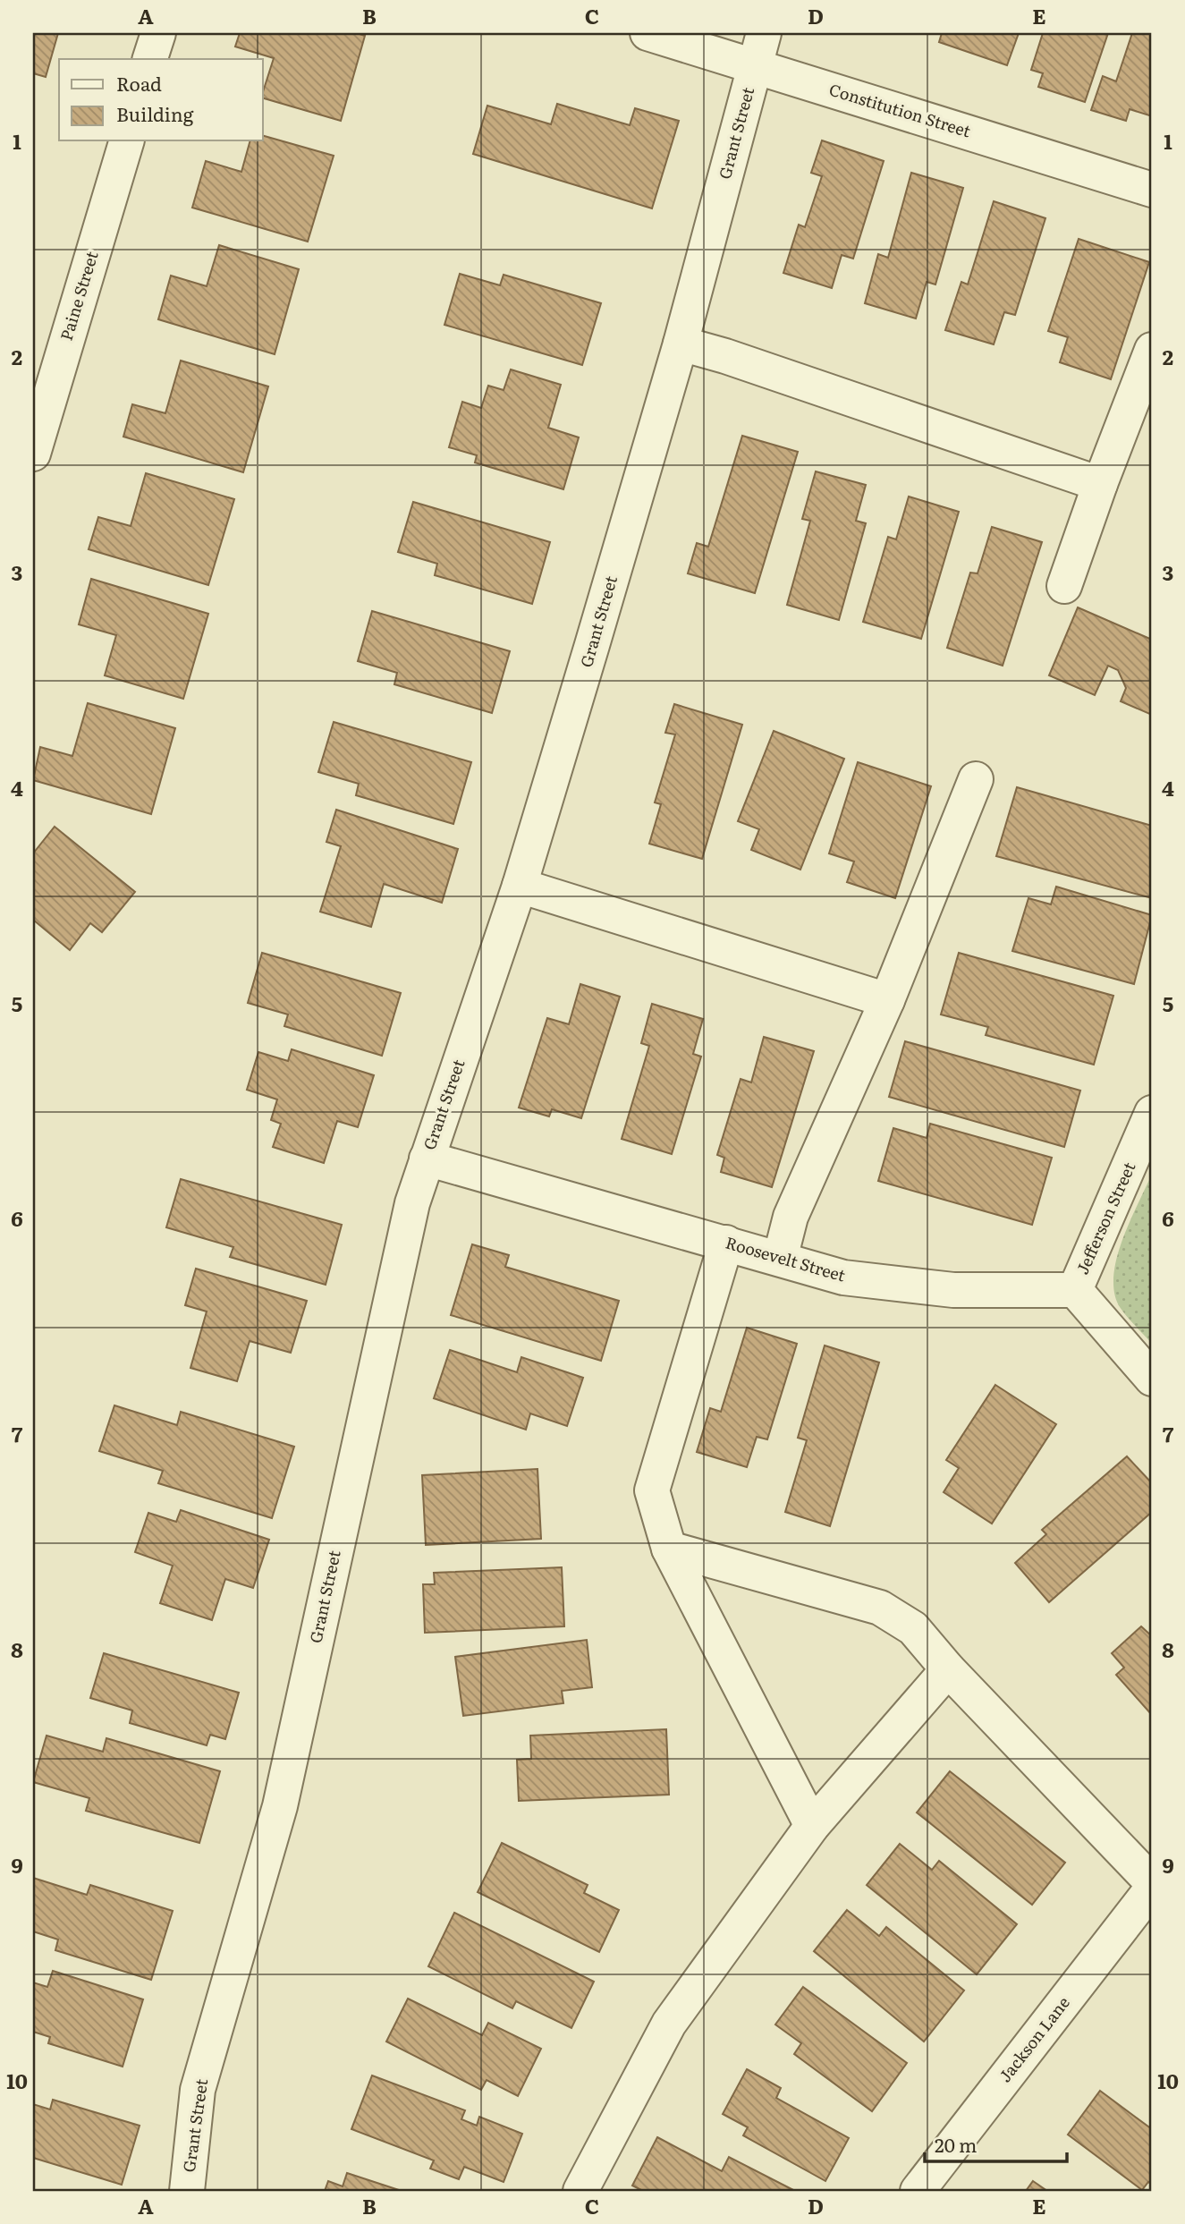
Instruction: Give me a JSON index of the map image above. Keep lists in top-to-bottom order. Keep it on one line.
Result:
{"streets":{"street":["Constitution Street","Grant Street","Paine Street","Jefferson Street","Roosevelt Street","Jackson Lane"]},"crossings":[["Constitution Street","Grant Street"],["Grant Street","Roosevelt Street"],["Jefferson Street","Roosevelt Street"]],"legend":["Road","Building"],"scale_bar":"20 m","grid":{"columns":["A","B","C","D","E"],"rows":["1","2","3","4","5","6","7","8","9","10"]}}
